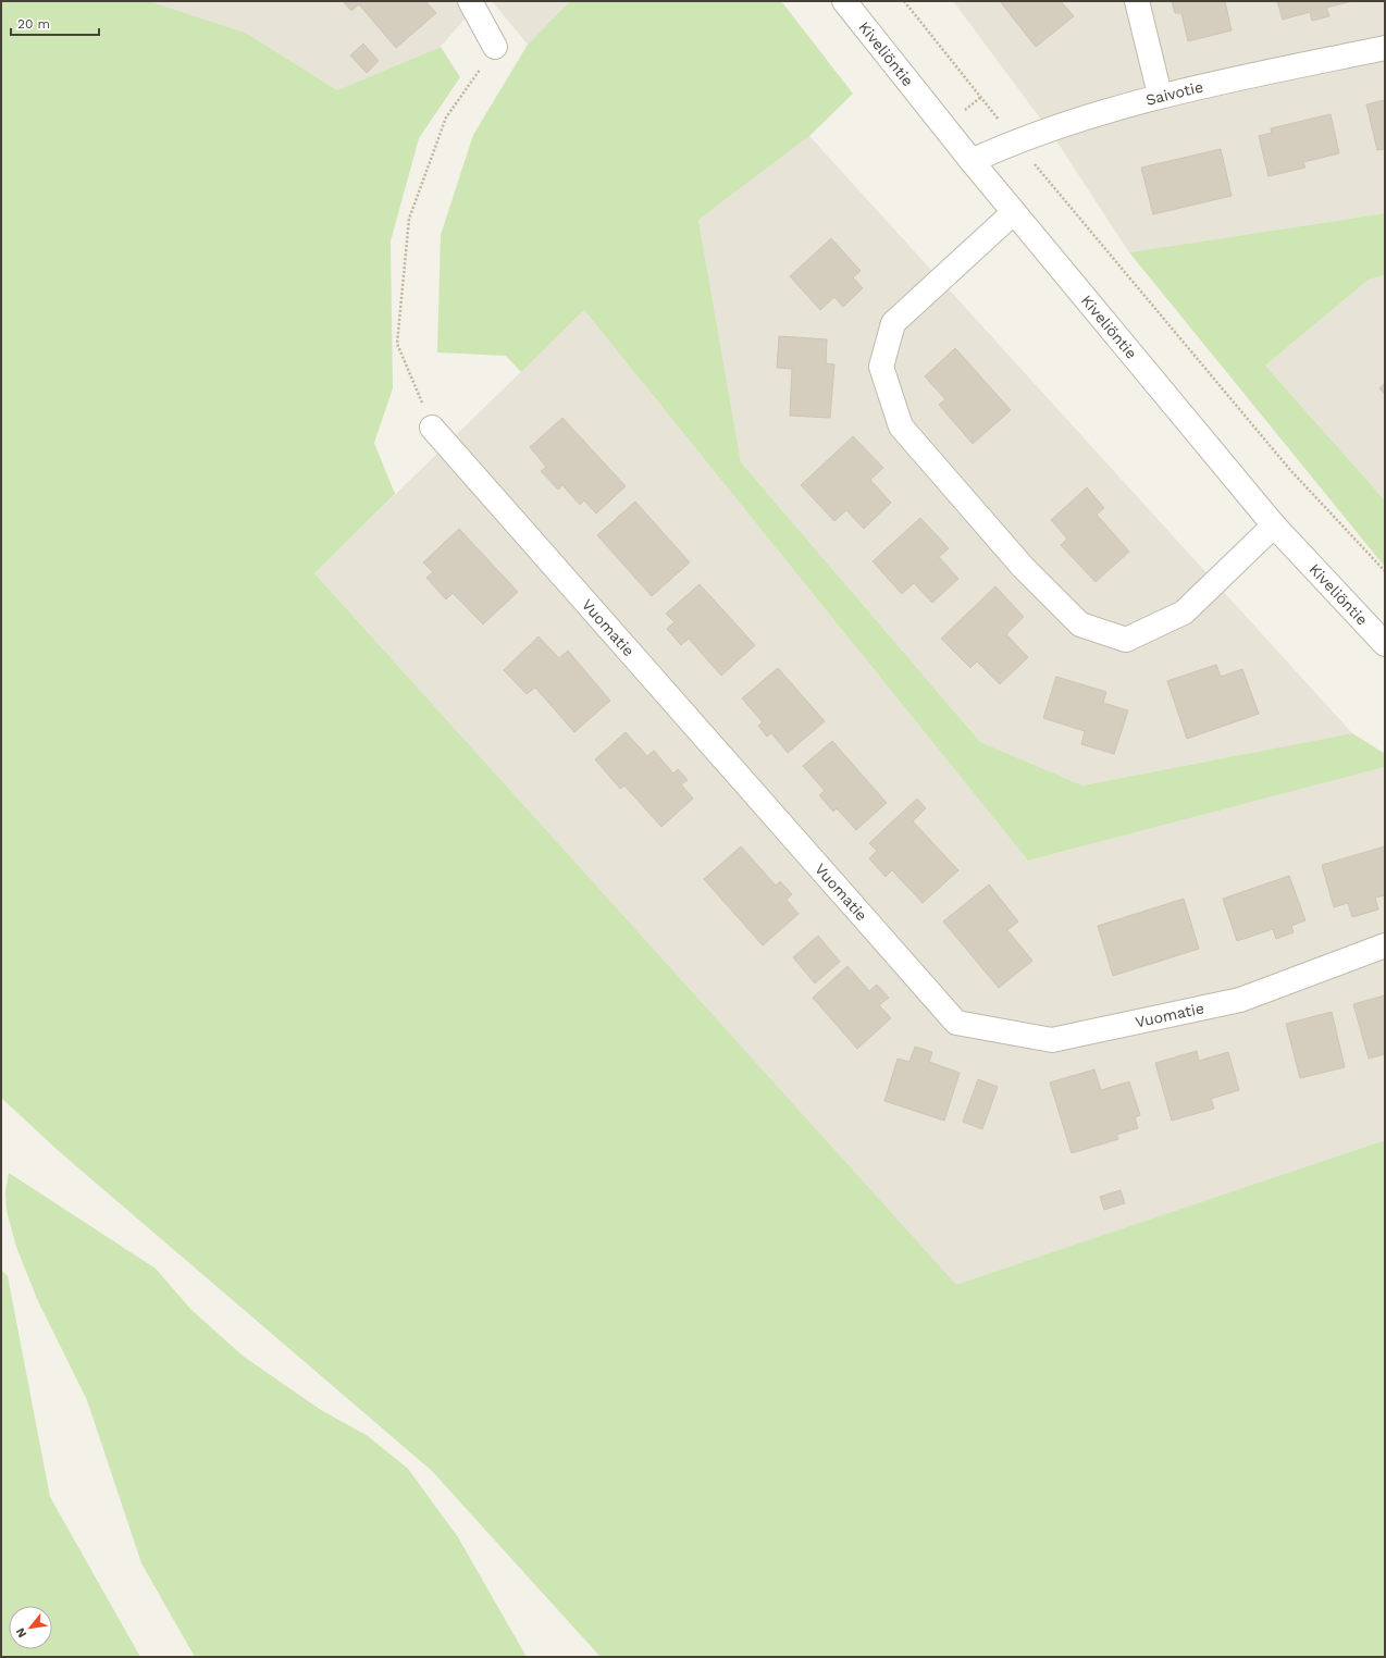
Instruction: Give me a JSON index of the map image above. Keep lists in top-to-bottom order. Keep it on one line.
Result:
{"streets":{"street":["Kiveliöntie","Saivotie","Vuomatie"]},"crossings":[["Kiveliöntie","Saivotie"]],"scale_bar":"20 m","north":"bottom left"}
